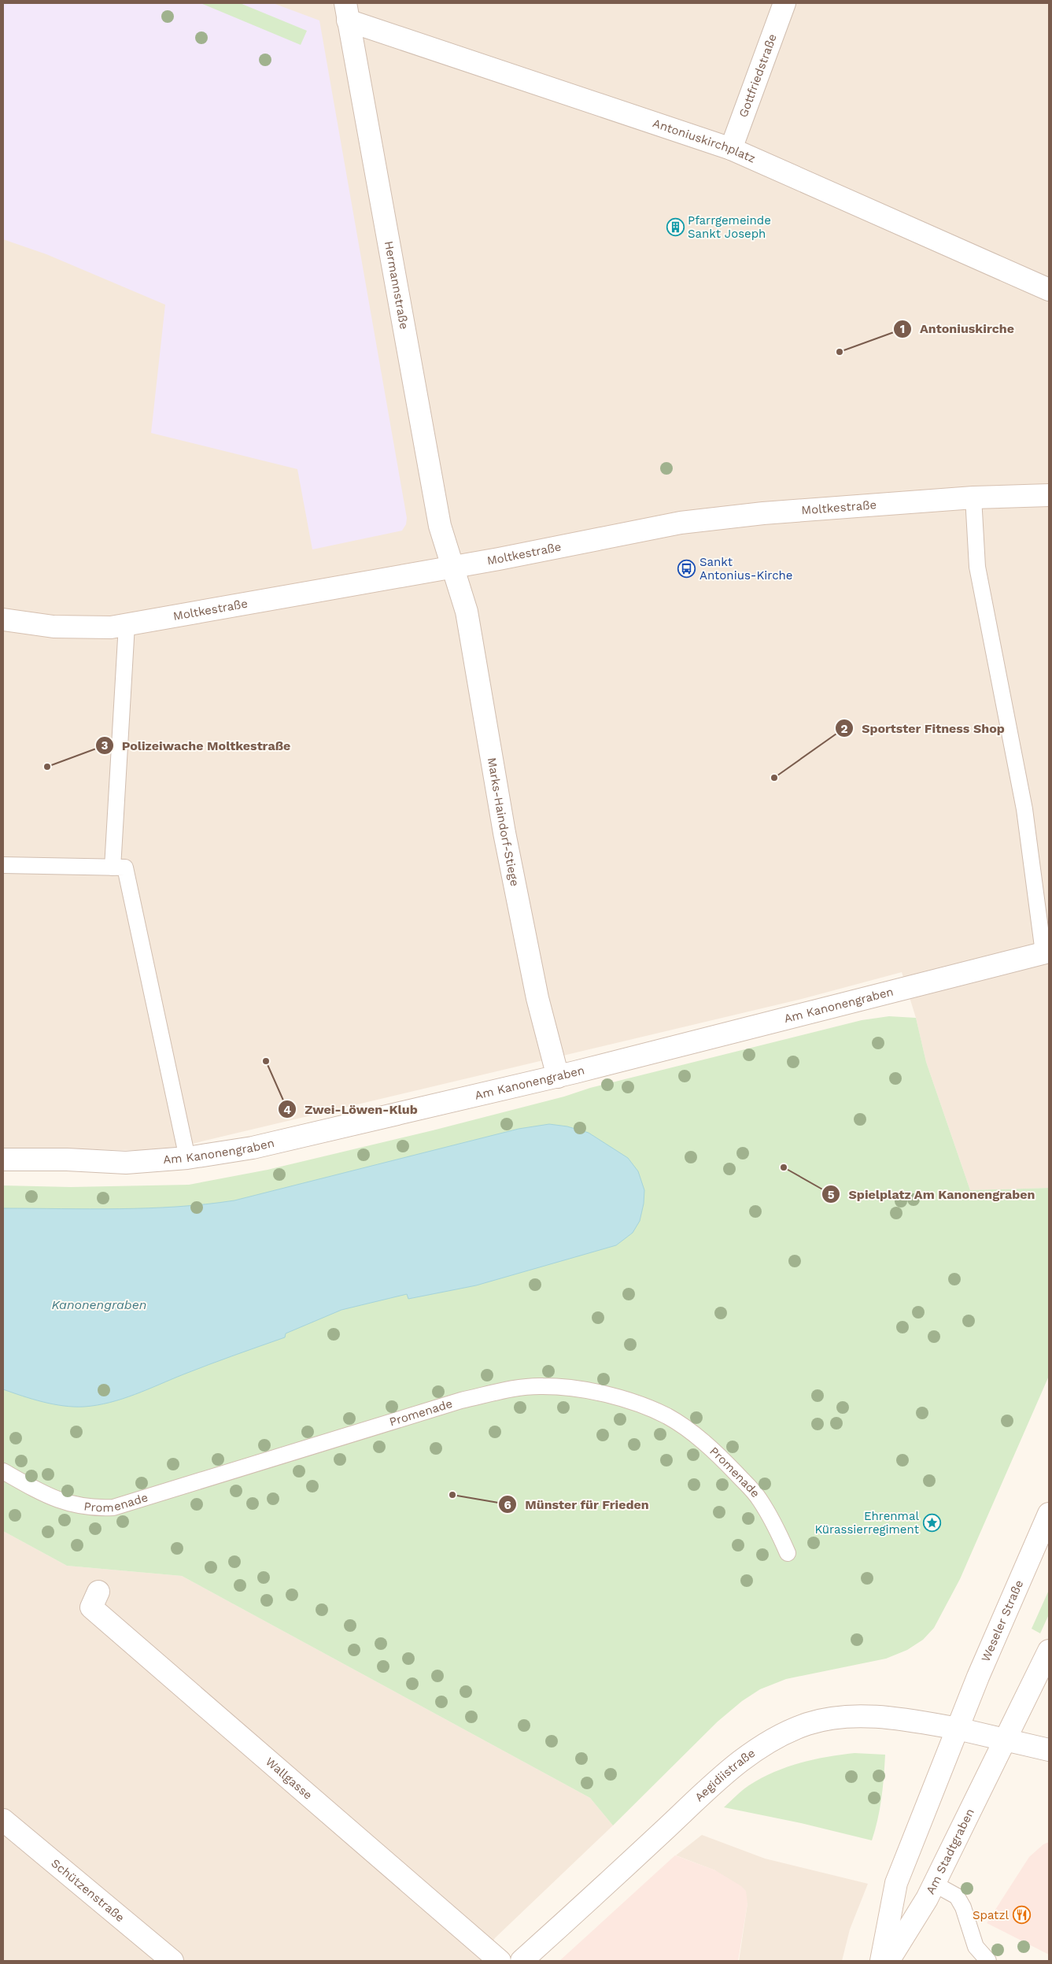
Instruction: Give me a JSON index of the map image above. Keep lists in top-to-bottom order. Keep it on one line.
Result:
{"streets":{"street":["Gottfriedstraße","Antoniuskirchplatz","Hermannstraße","Moltkestraße","Marks-Haindorf-Stiege","Am Kanonengraben","Weseler Straße","Aegidiistraße","Wallgasse","Am Stadtgraben","Schützenstraße"],"lane":["Promenade"]},"crossings":[["Gottfriedstraße","Antoniuskirchplatz"],["Antoniuskirchplatz","Hermannstraße"],["Hermannstraße","Moltkestraße"],["Hermannstraße","Marks-Haindorf-Stiege"],["Moltkestraße","Marks-Haindorf-Stiege"],["Marks-Haindorf-Stiege","Am Kanonengraben"],["Weseler Straße","Aegidiistraße"],["Aegidiistraße","Am Stadtgraben"]],"water":["Kanonengraben"],"places":{"building":["Pfarrgemeinde Sankt Joseph"],"other":["Antoniuskirche","Polizeiwache Moltkestraße","Sportster Fitness Shop","Zwei-Löwen-Klub","Spielplatz Am Kanonengraben","Münster für Frieden"],"bus stop":["Sankt Antonius-Kirche"],"place":["Ehrenmal Kürassierregiment"],"restaurant":["Spatzl"]}}
